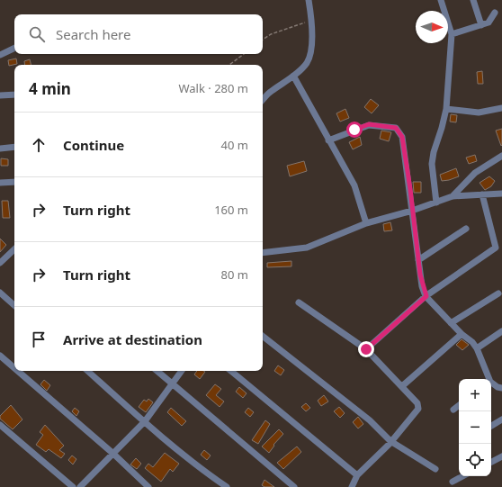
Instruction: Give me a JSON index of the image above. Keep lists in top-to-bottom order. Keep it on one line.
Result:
{"north":"right","page":{"search":"Search here","heading":["4 min","Walk · 280 m"],"list":[["Continue","40 m"],["Turn right","160 m"],["Turn right","80 m"],"Arrive at destination"],"map_buttons":["+","−"]}}
